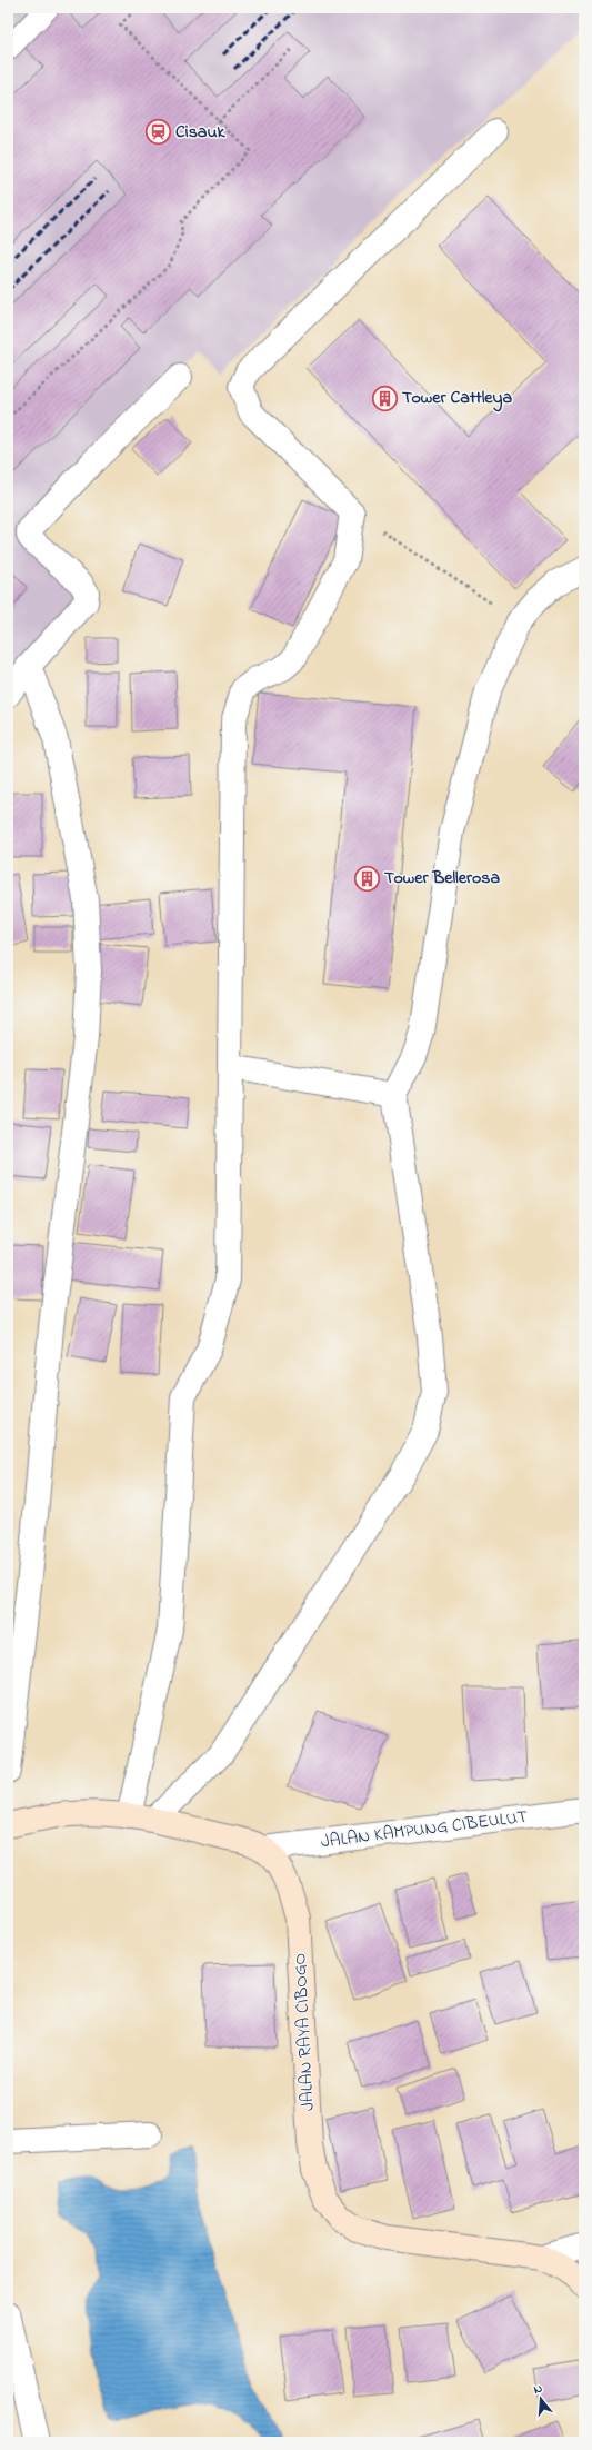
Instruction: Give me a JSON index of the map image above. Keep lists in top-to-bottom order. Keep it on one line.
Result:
{"streets":{"street":["JALAN KAMPUNG CIBEULUT","JALAN RAYA CIBOGO"]},"crossings":[["JALAN KAMPUNG CIBEULUT","JALAN RAYA CIBOGO"]],"places":{"station":["Cisauk"],"building":["Tower Cattleya","Tower Bellerosa"]},"north":"top"}
